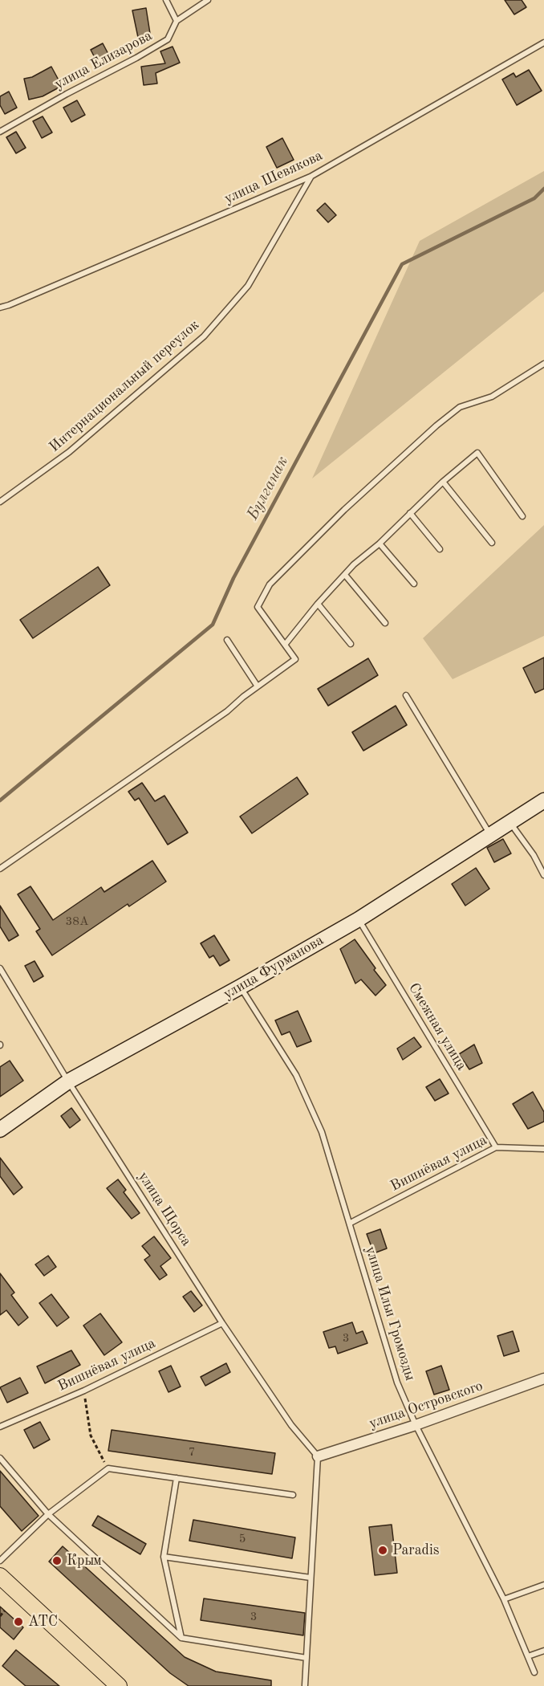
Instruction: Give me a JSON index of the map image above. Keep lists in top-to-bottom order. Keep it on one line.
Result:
{"streets":{"main road":["улица Фурманова"],"street":["улица Островского"],"lane":["улица Елизарова","улица Шевякова","Интернациональный переулок","Смежная улица","Вишнёвая улица","улица Щорса","улица Ильи Громозды"]},"crossings":[["улица Шевякова","Интернациональный переулок"],["улица Фурманова","Смежная улица"],["улица Фурманова","улица Щорса"],["улица Фурманова","улица Ильи Громозды"],["Смежная улица","Вишнёвая улица"],["Вишнёвая улица","улица Щорса"],["Вишнёвая улица","улица Ильи Громозды"],["улица Щорса","улица Островского"],["улица Ильи Громозды","улица Островского"]],"water":["Булганак"],"places":["Paradis","Крым","АТС"],"house_numbers":["38А","3","7","5","3"]}
